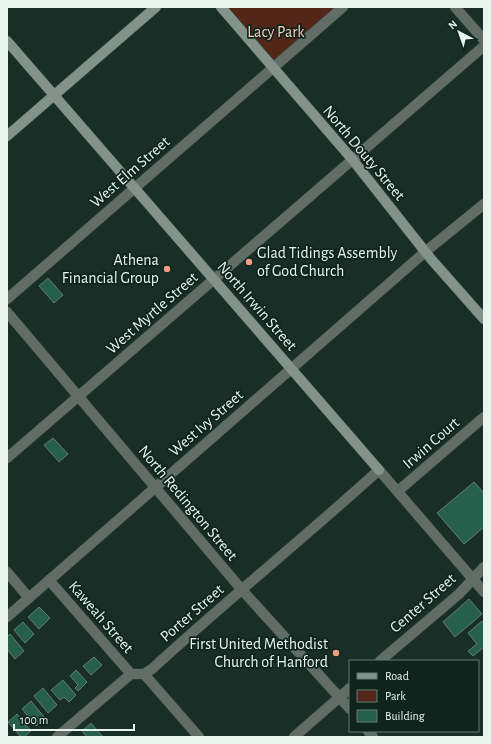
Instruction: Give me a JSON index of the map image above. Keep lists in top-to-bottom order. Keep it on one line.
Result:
{"streets":{"street":["North Douty Street","West Elm Street","North Irwin Street","West Myrtle Street","West Ivy Street","Irwin Court","North Redington Street","Center Street","Porter Street","Kaweah Street"]},"crossings":[["North Douty Street","West Elm Street"],["North Douty Street","West Myrtle Street"],["North Douty Street","West Ivy Street"],["West Elm Street","North Irwin Street"],["North Irwin Street","West Myrtle Street"],["North Irwin Street","West Ivy Street"],["North Irwin Street","Irwin Court"],["North Irwin Street","Center Street"],["North Irwin Street","Porter Street"],["West Myrtle Street","North Redington Street"],["West Ivy Street","North Redington Street"],["West Ivy Street","Kaweah Street"],["North Redington Street","Porter Street"]],"parks":["Lacy Park"],"places":["Glad Tidings Assembly of God Church","Athena Financial Group","First United Methodist Church of Hanford"],"legend":["Road","Park","Building"],"scale_bar":"100 m","north":"top left"}
